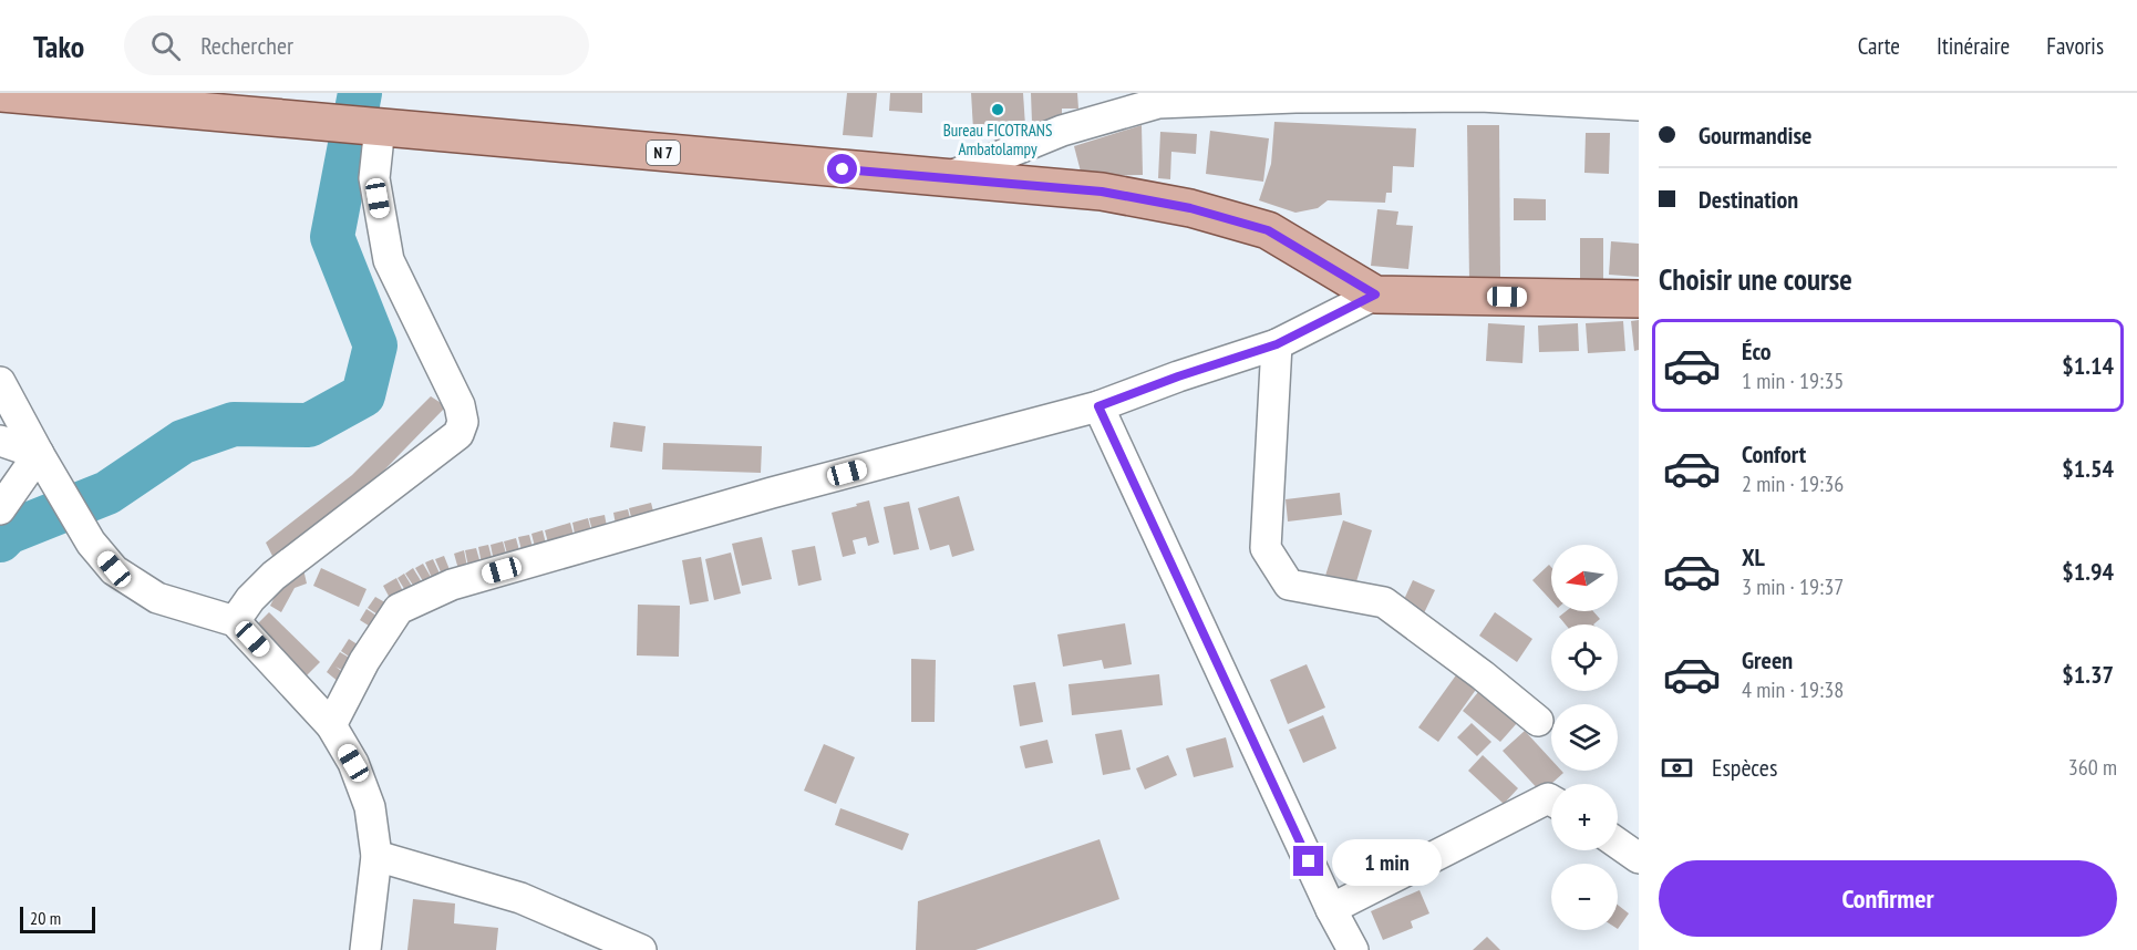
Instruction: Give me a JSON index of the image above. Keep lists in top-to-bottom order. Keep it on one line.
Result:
{"streets":{"main road":["N 7"]},"places":["Bureau FICOTRANS Ambatolampy"],"scale_bar":"20 m","north":"left","page":{"header":"Tako","search":"Rechercher","nav":["Carte","Itinéraire","Favoris"],"banner":["Gourmandise","Destination"],"heading":"Choisir une course","list":[{"name":"Éco","note":"1 min · 19:35","value":"$1.14"},{"name":"Confort","note":"2 min · 19:36","value":"$1.54"},{"name":"XL","note":"3 min · 19:37","value":"$1.94"},{"name":"Green","note":"4 min · 19:38","value":"$1.37"}],"map_buttons":["+","−"],"pay":["Espèces","360 m"],"bubble":"1 min","buttons":"Confirmer","scale":"20 m"}}
